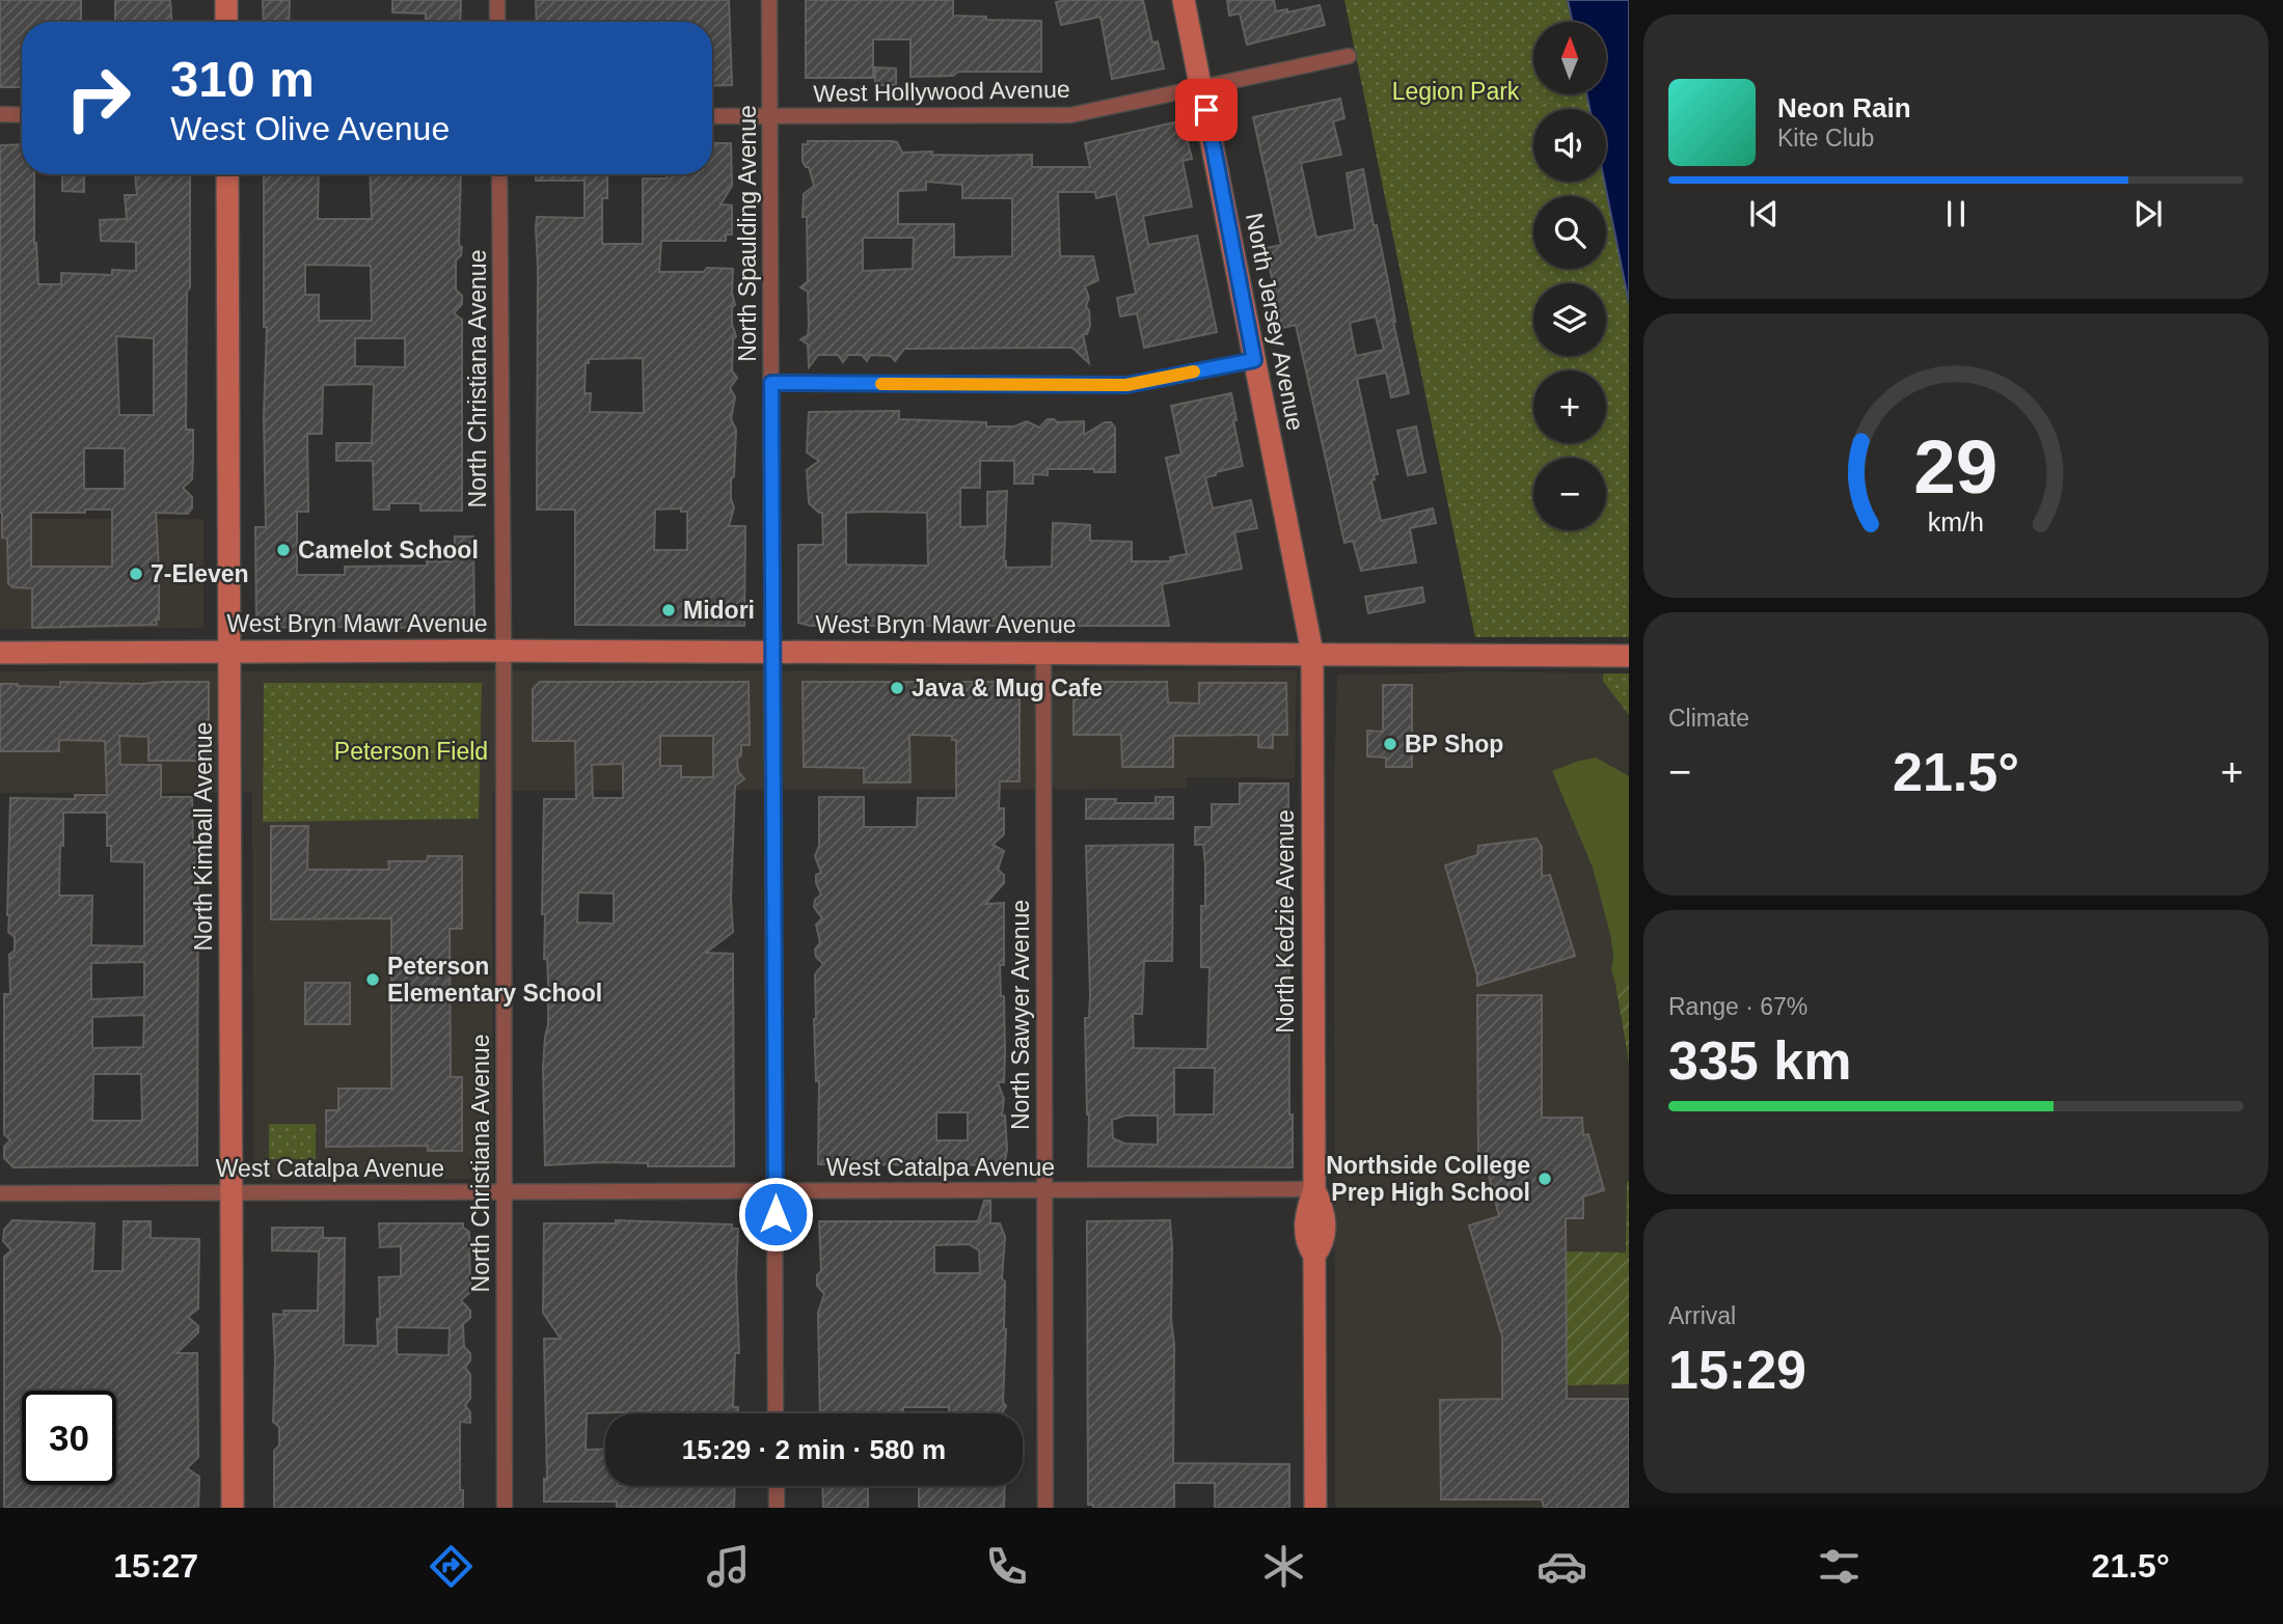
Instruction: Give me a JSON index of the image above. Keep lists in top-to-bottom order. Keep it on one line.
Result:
{"streets":{"street":["West Hollywood Avenue","North Spaulding Avenue","North Jersey Avenue","North Christiana Avenue","West Bryn Mawr Avenue","North Kimball Avenue","North Kedzie Avenue","North Sawyer Avenue","West Catalpa Avenue"]},"crossings":[["West Hollywood Avenue","North Spaulding Avenue"],["West Hollywood Avenue","North Jersey Avenue"],["North Spaulding Avenue","West Bryn Mawr Avenue"],["North Spaulding Avenue","West Catalpa Avenue"],["North Jersey Avenue","West Bryn Mawr Avenue"],["North Jersey Avenue","North Kedzie Avenue"],["North Christiana Avenue","West Bryn Mawr Avenue"],["North Christiana Avenue","West Catalpa Avenue"],["West Bryn Mawr Avenue","North Kimball Avenue"],["West Bryn Mawr Avenue","North Kedzie Avenue"],["West Bryn Mawr Avenue","North Sawyer Avenue"],["North Kimball Avenue","West Catalpa Avenue"],["North Kedzie Avenue","West Catalpa Avenue"],["North Sawyer Avenue","West Catalpa Avenue"]],"parks":["Legion Park","Peterson Field"],"places":["Camelot School","7-Eleven","Midori","Java & Mug Cafe","BP Shop","Peterson Elementary School","Northside College Prep High School"],"north":"top","page":{"map_buttons":["+","−"],"turn":["310 m","West Olive Avenue"],"song":["Neon Rain","Kite Club"],"tile":["Climate",["Range · 67%","335 km"],["Arrival","15:29"]],"heat":["−","21.5°","+"],"limit":"30","trip":"15:29 · 2 min · 580 m","tabs":["15:27","21.5°"],"gauge":["29","km/h"]}}
